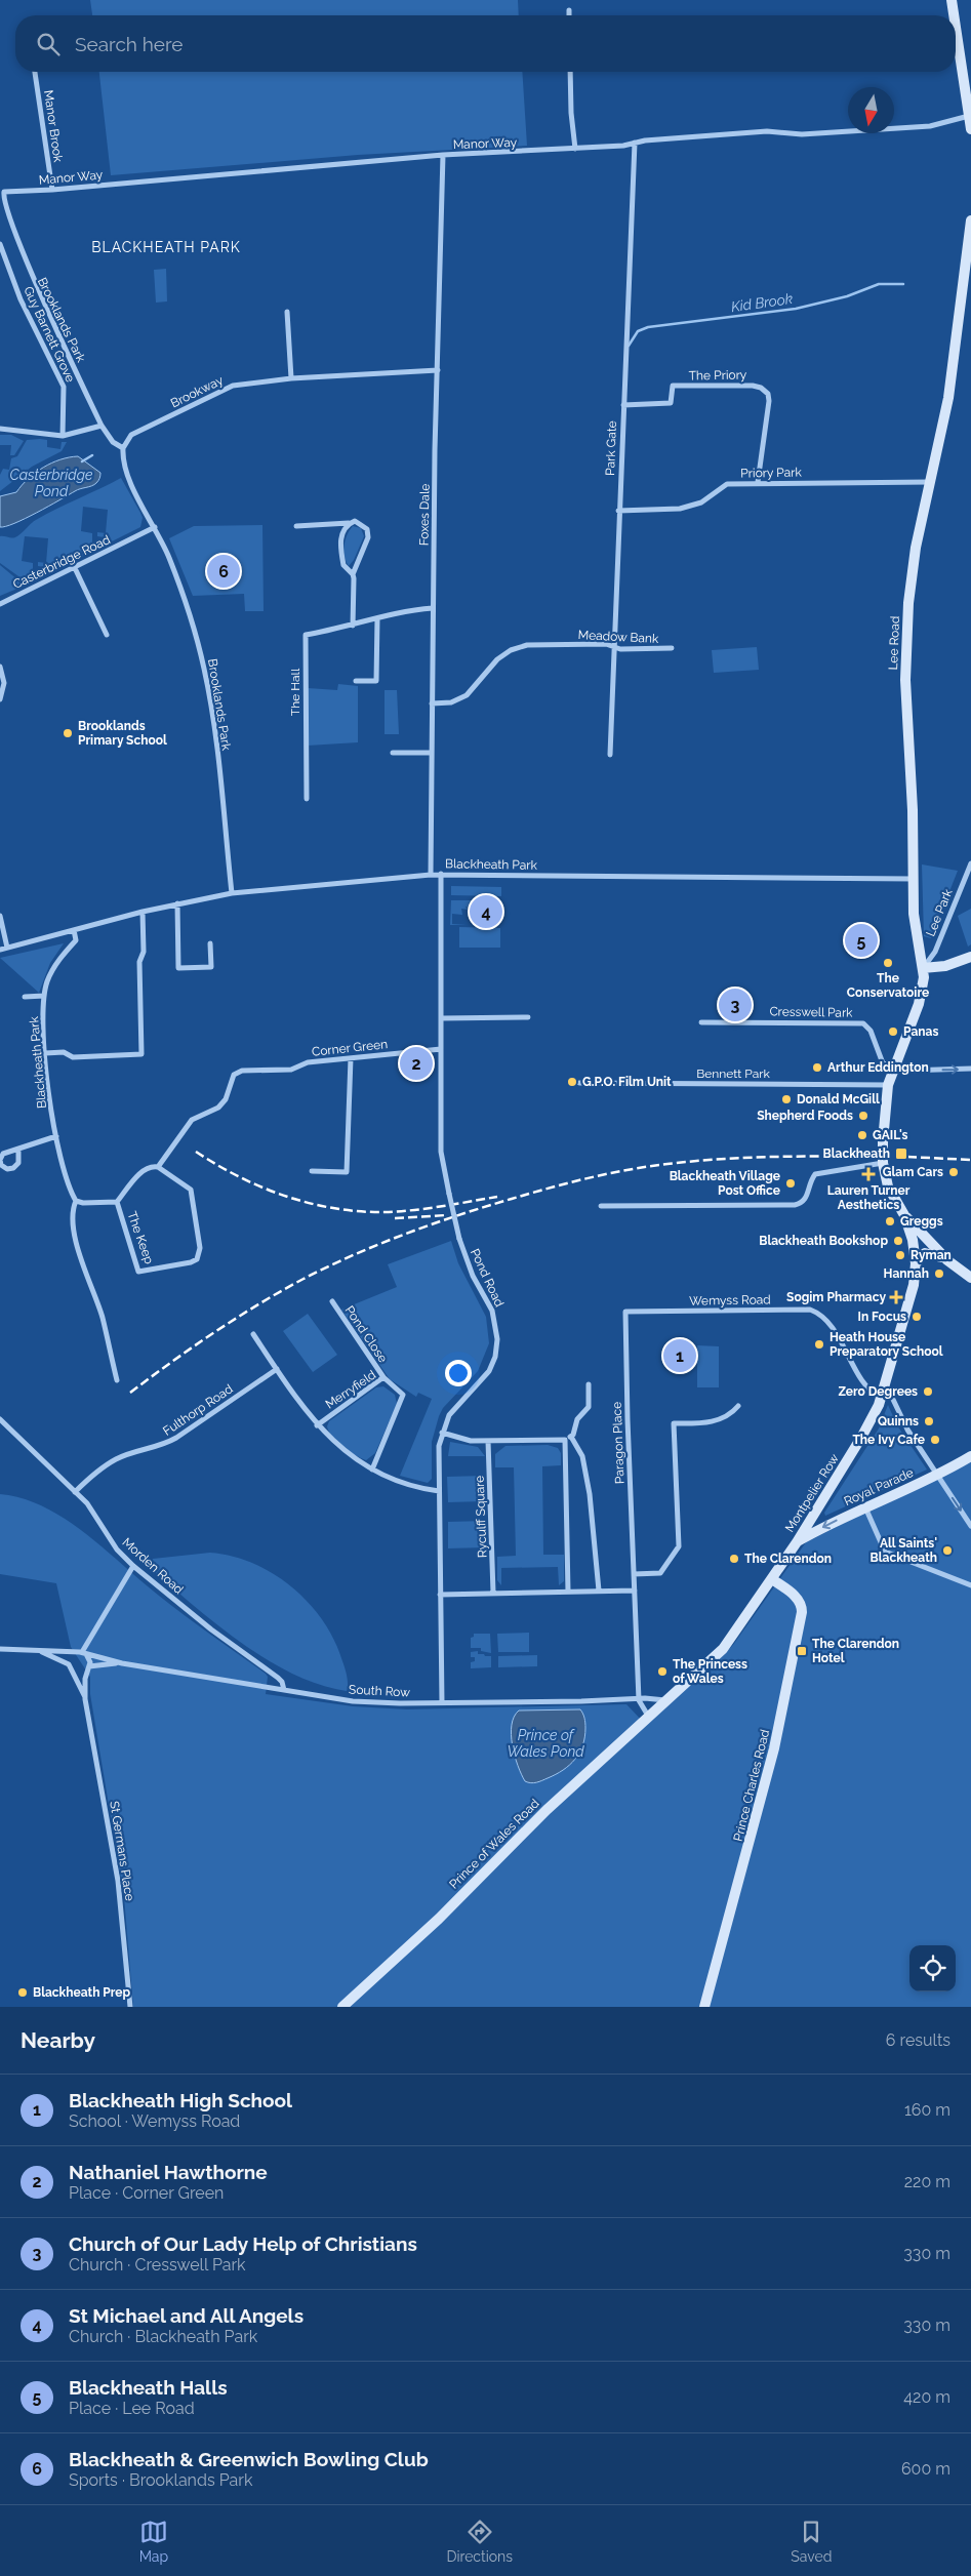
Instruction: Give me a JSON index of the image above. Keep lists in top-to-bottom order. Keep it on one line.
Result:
{"streets":{"main road":["Lee Road","Royal Parade","Montpelier Row","Prince Charles Road","Prince of Wales Road"],"street":["Manor Brook","Manor Way","Brooklands Park","Guy Barnett Grove","The Priory","Brookway","Park Gate","Priory Park","Foxes Dale","Casterbridge Road","Meadow Bank","The Hall","Blackheath Park","Lee Park","Cresswell Park","Corner Green","Bennett Park","The Keep","Pond Road","Wemyss Road","Pond Close","Merryfield","Fulthorp Road","Paragon Place","Ryculff Square","Morden Road","South Row","St Germans Place"]},"crossings":[["Manor Brook","Manor Way"],["Manor Way","Brooklands Park"],["Manor Way","Park Gate"],["Manor Way","Foxes Dale"],["Brooklands Park","Brookway"],["Brooklands Park","Casterbridge Road"],["Brooklands Park","Blackheath Park"],["The Priory","Park Gate"],["The Priory","Priory Park"],["Brookway","Foxes Dale"],["Park Gate","Priory Park"],["Park Gate","Meadow Bank"],["Priory Park","Lee Road"],["Foxes Dale","Meadow Bank"],["Foxes Dale","The Hall"],["Foxes Dale","Blackheath Park"],["Lee Road","Blackheath Park"],["Lee Road","Lee Park"],["Lee Road","Cresswell Park"],["Lee Road","Bennett Park"],["Lee Road","Montpelier Row"],["Blackheath Park","The Keep"],["Blackheath Park","Pond Road"],["Corner Green","The Keep"],["Corner Green","Pond Road"],["Pond Road","South Row"],["Wemyss Road","Paragon Place"],["Wemyss Road","Montpelier Row"],["Pond Close","Merryfield"],["Fulthorp Road","Morden Road"],["Paragon Place","South Row"],["Royal Parade","Montpelier Row"],["Montpelier Row","South Row"],["Montpelier Row","Prince Charles Road"],["Montpelier Row","Prince of Wales Road"],["Morden Road","South Row"],["South Row","Prince of Wales Road"]],"one_way":["Royal Parade"],"districts":["BLACKHEATH PARK"],"water":["Kid Brook","Casterbridge Pond","Prince of Wales Pond"],"places":{"other":["Brooklands Primary School","The Conservatoire","Panas","Arthur Eddington","G.P.O. Film Unit","Donald McGill","Shepherd Foods","GAIL's","Glam Cars","Blackheath Village Post Office","Greggs","Blackheath Bookshop","Ryman","Hannah","In Focus","Heath House Preparatory School","Zero Degrees","Quinns","The Ivy Cafe","All Saints' Blackheath","The Clarendon","The Princess of Wales","Blackheath Prep"],"transit":["Blackheath","The Clarendon Hotel"],"health":["Lauren Turner Aesthetics","Sogim Pharmacy"]},"north":"bottom","page":{"search":"Search here","pins":["6","4","5","3","2","1"],"heading":["Nearby","6 results"],"list":[{"mark":"1","name":"Blackheath High School","note":"School · Wemyss Road","value":"160 m"},{"mark":"2","name":"Nathaniel Hawthorne","note":"Place · Corner Green","value":"220 m"},{"mark":"3","name":"Church of Our Lady Help of Christians","note":"Church · Cresswell Park","value":"330 m"},{"mark":"4","name":"St Michael and All Angels","note":"Church · Blackheath Park","value":"330 m"},{"mark":"5","name":"Blackheath Halls","note":"Place · Lee Road","value":"420 m"},{"mark":"6","name":"Blackheath & Greenwich Bowling Club","note":"Sports · Brooklands Park","value":"600 m"}],"nav":["Map","Directions","Saved"]}}
